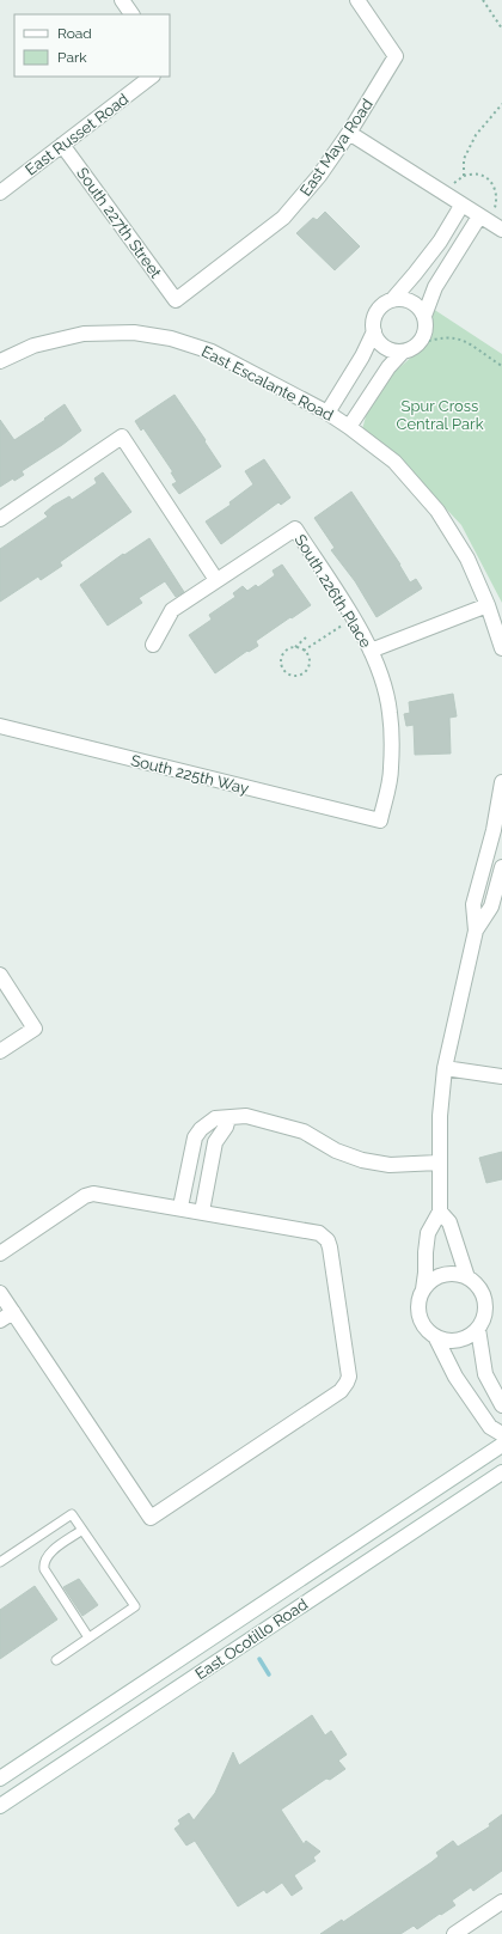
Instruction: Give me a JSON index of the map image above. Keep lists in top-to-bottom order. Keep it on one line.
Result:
{"streets":{"street":["East Russet Road","East Maya Road","South 227th Street","East Escalante Road","South 226th Place","South 225th Way","East Ocotillo Road"]},"crossings":[["East Russet Road","South 227th Street"],["East Maya Road","South 227th Street"],["South 226th Place","South 225th Way"]],"parks":["Spur Cross Central Park"],"legend":["Road","Park"]}
